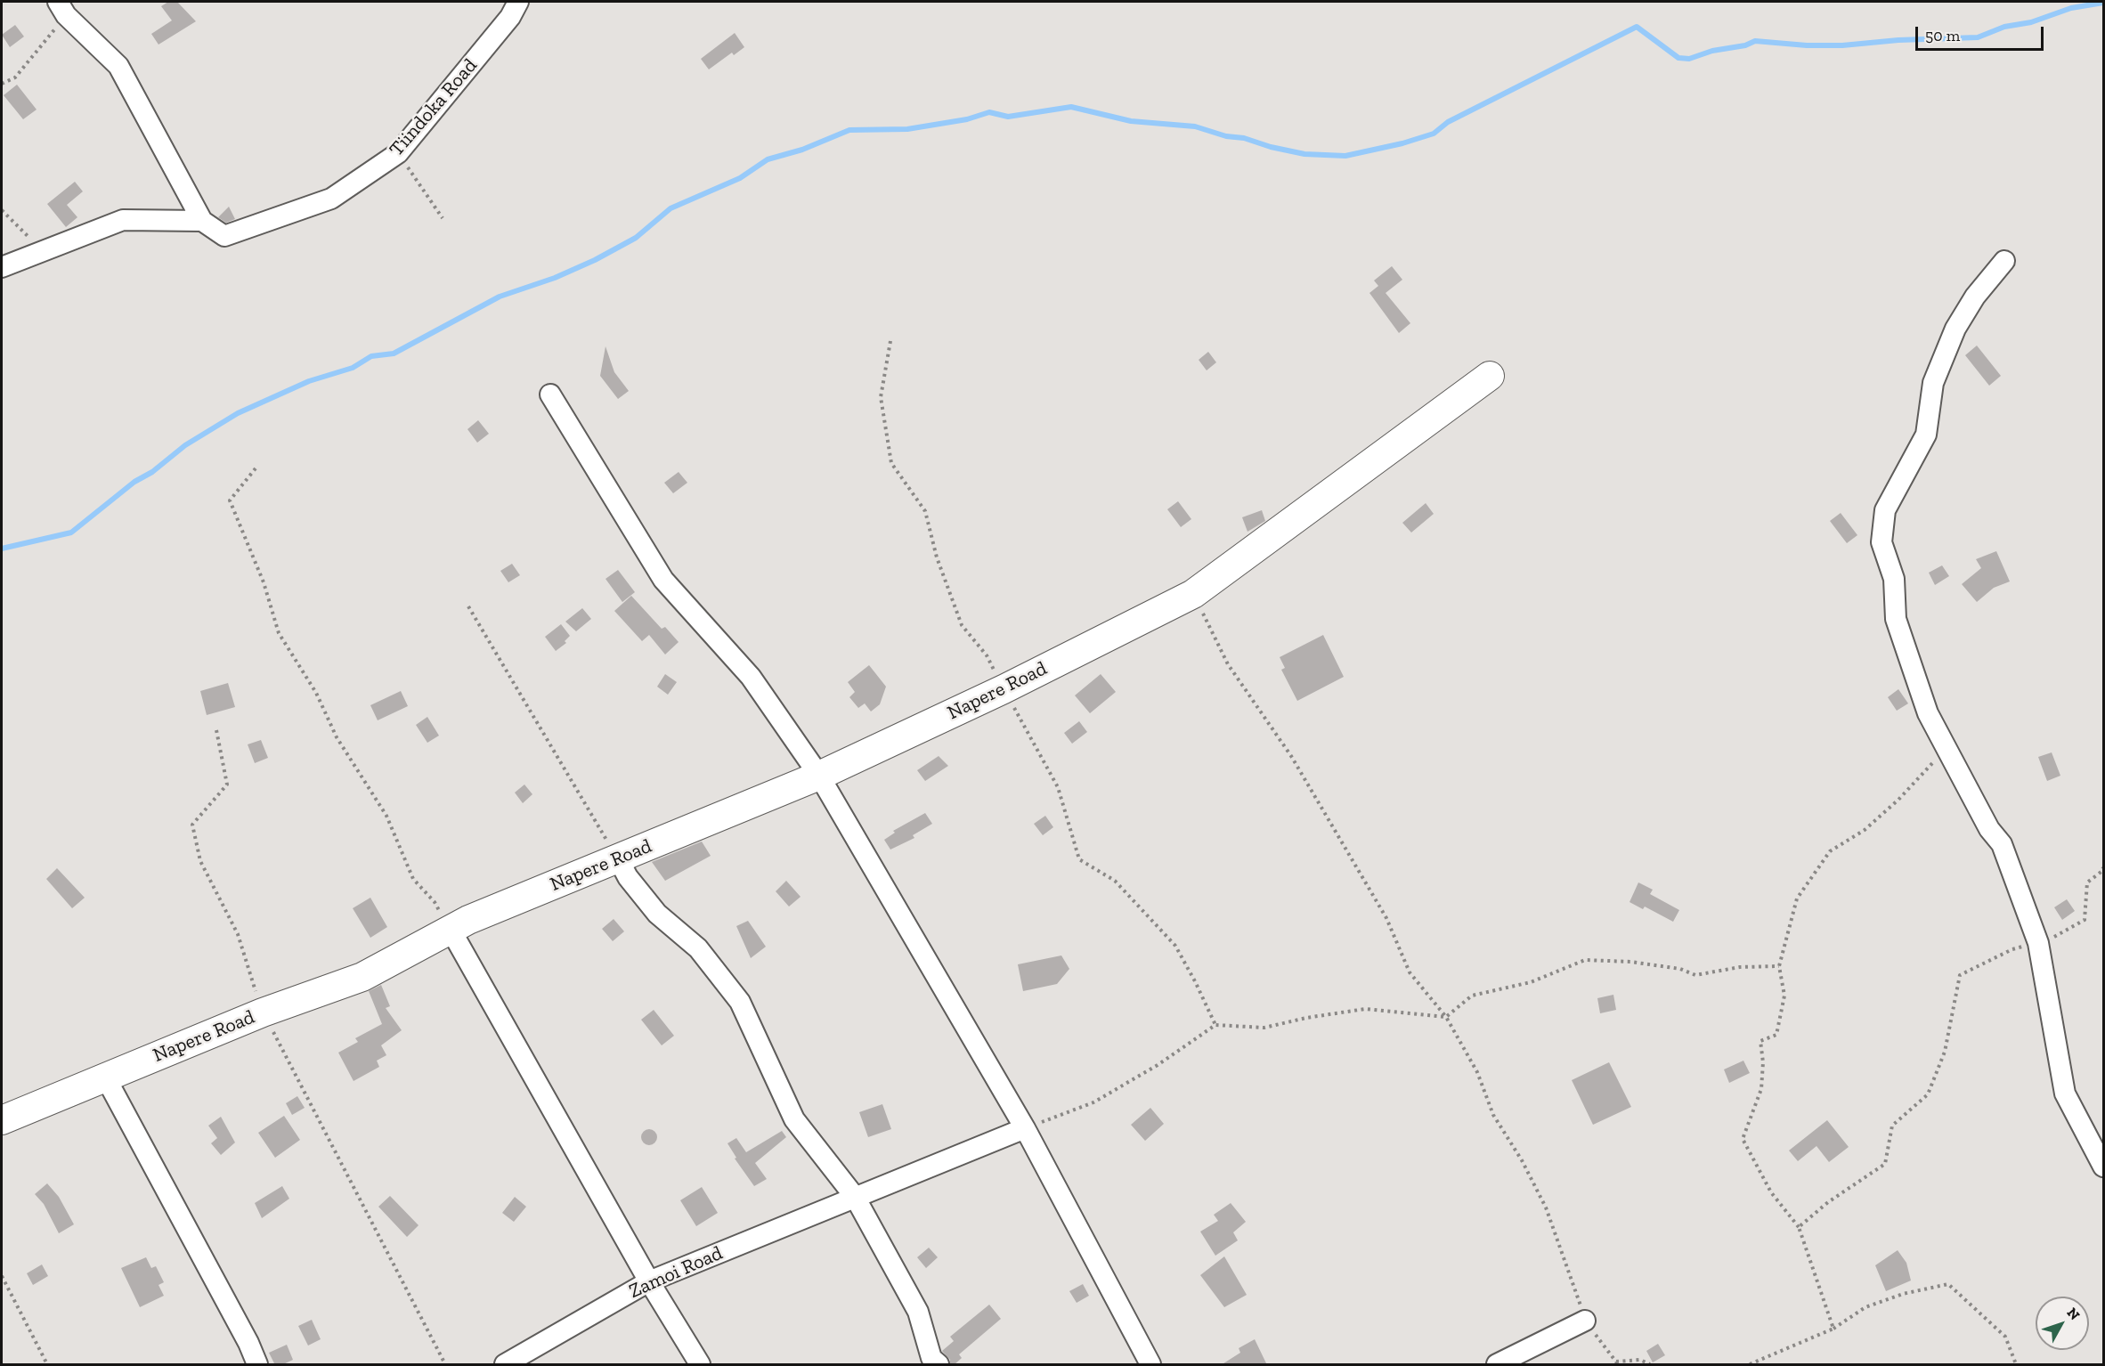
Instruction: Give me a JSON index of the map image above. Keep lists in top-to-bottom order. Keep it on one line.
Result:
{"streets":{"street":["Tiindoka Road","Napere Road","Zamoi Road"]},"scale_bar":"50 m","north":"top right"}
